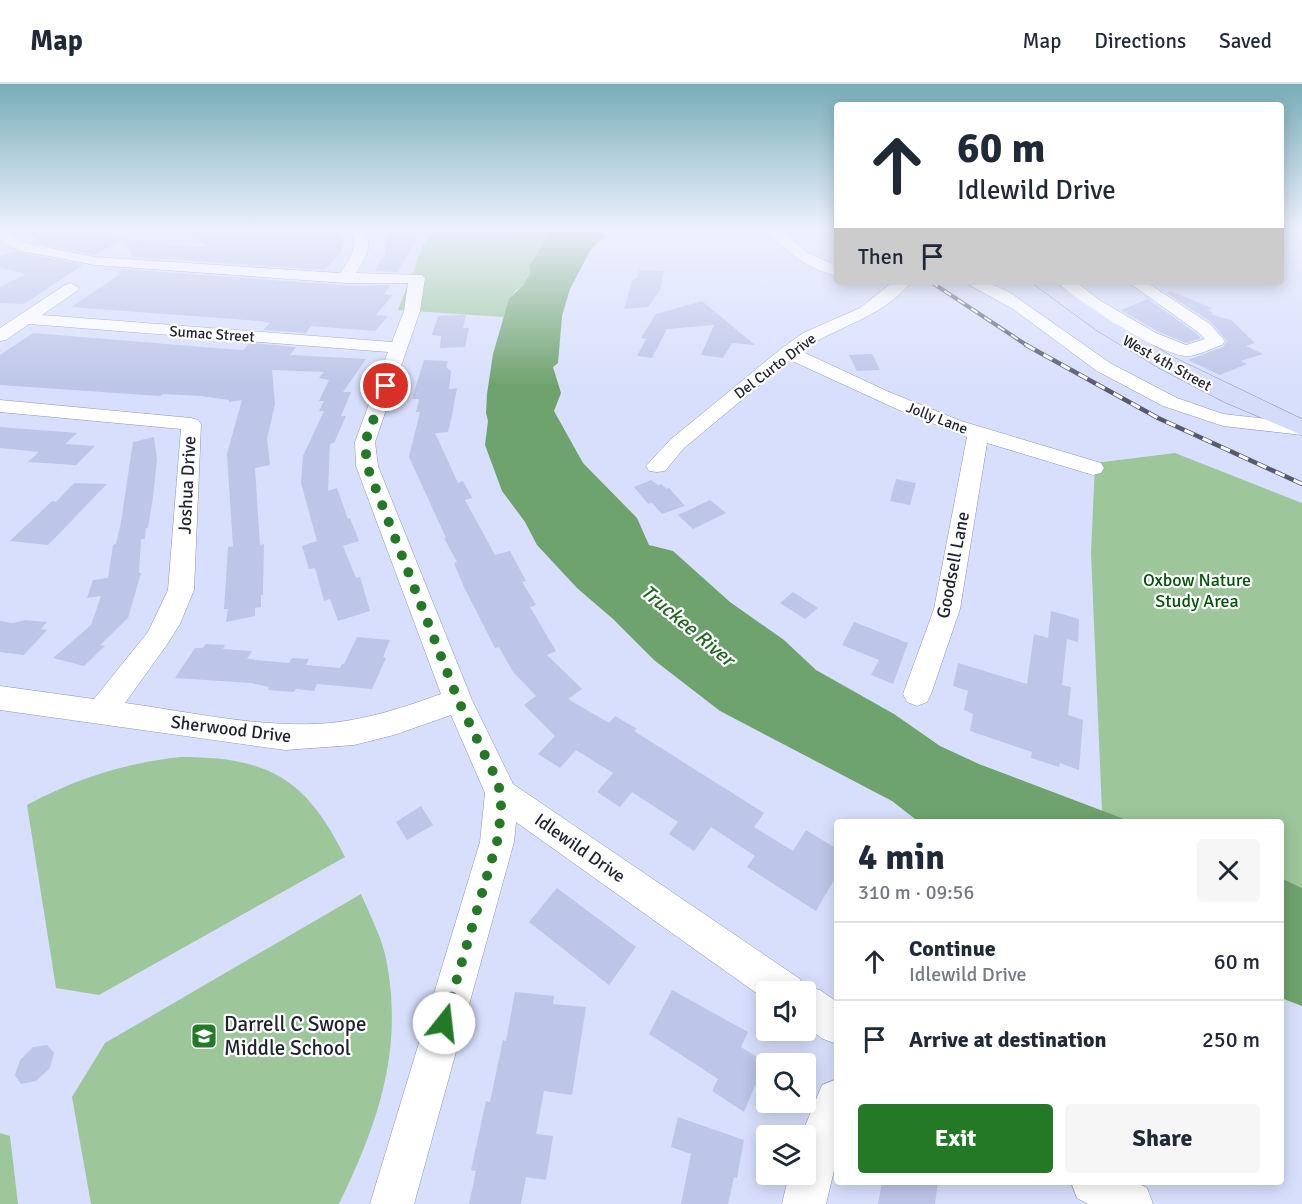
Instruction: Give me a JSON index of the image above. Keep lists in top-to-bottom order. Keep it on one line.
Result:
{"streets":{"main road":["West 4th Street"],"street":["Sumac Street","Del Curto Drive","Jolly Lane","Joshua Drive","Goodsell Lane","Sherwood Drive","Idlewild Drive"]},"crossings":[["Del Curto Drive","Jolly Lane"],["Jolly Lane","Goodsell Lane"],["Joshua Drive","Sherwood Drive"]],"water":["Truckee River"],"parks":["Oxbow Nature Study Area"],"places":{"school or university":["Darrell C Swope Middle School"]},"page":{"header":"Map","nav":["Map","Directions","Saved"],"turn":["60 m","Idlewild Drive"],"then":"Then","heading":["4 min","310 m · 09:56"],"list":[{"name":"Continue","note":"Idlewild Drive","value":"60 m"},{"name":"Arrive at destination","value":"250 m"}],"buttons":["Exit","Share"]}}
